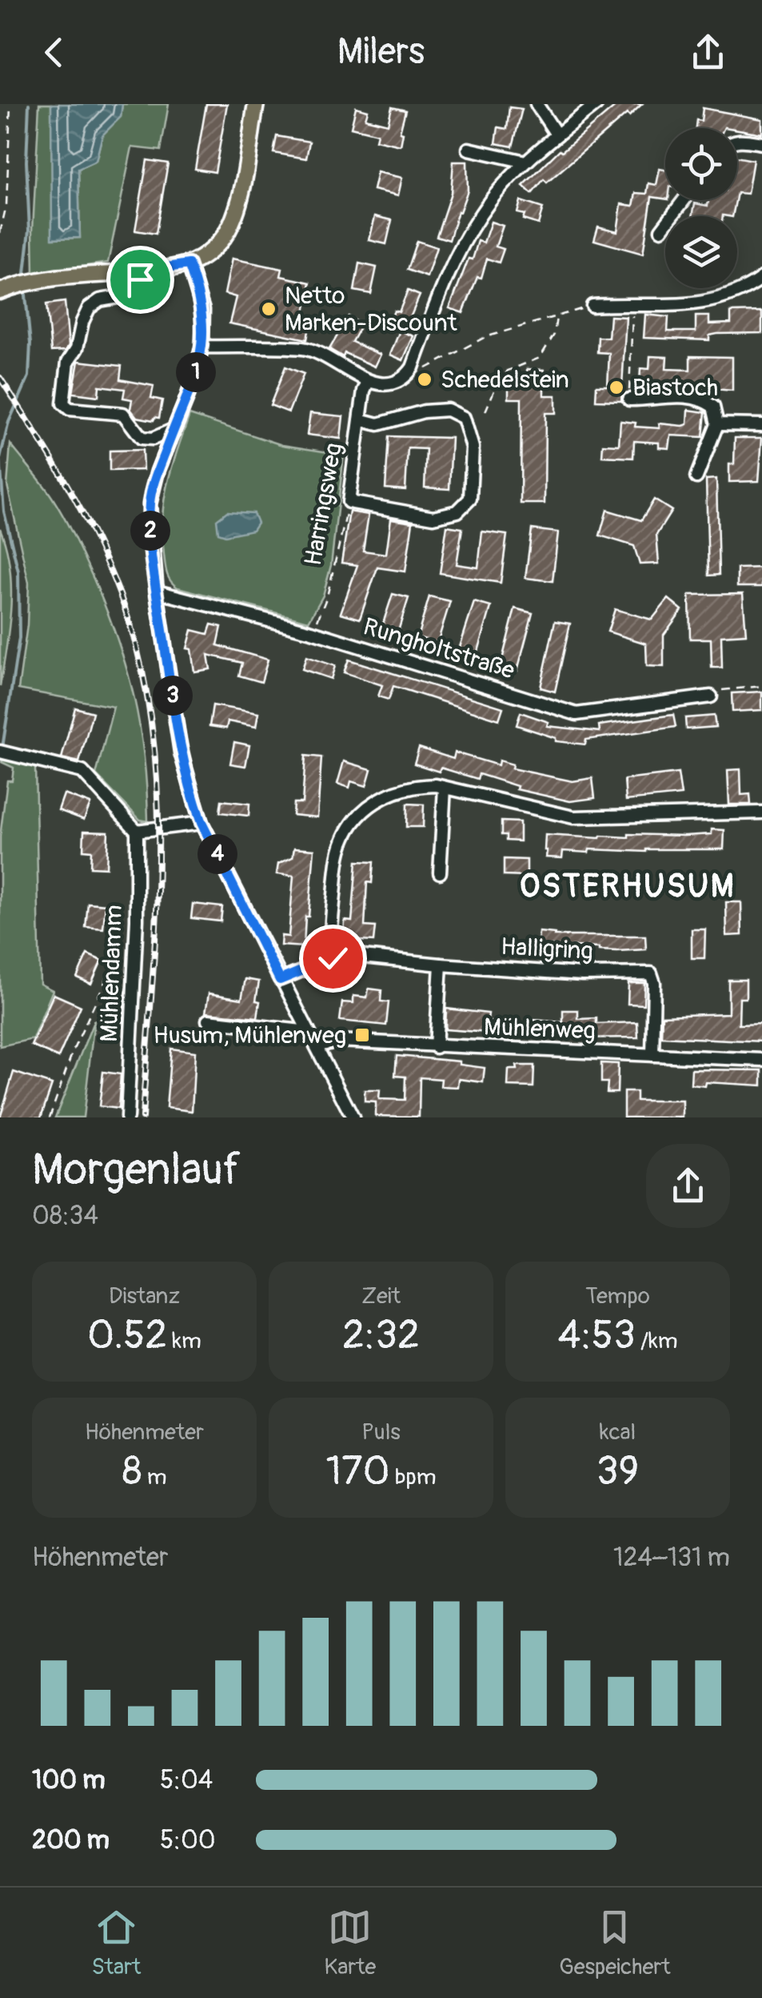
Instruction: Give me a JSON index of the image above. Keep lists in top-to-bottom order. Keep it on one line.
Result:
{"streets":{"street":["Harringsweg","Rungholtstraße","Halligring","Mühlendamm","Mühlenweg"]},"crossings":[["Harringsweg","Rungholtstraße"],["Halligring","Mühlenweg"]],"districts":["OSTERHUSUM"],"places":{"other":["Netto Marken-Discount","Schedelstein","Biastoch"],"transit":["Husum, Mühlenweg"]},"page":{"header":"Milers","pins":["1","2","3","4"],"heading":["Morgenlauf","08:34"],"stats":[["Distanz","0.52 km"],["Zeit","2:32"],["Tempo","4:53 /km"],["Höhenmeter","8 m"],["Puls","170 bpm"],["kcal","39"]],"chart":["Höhenmeter","124–131 m"],"list":[{"name":"100 m","note":"5:04"},{"name":"200 m","note":"5:00"}],"tabs":["Start","Karte","Gespeichert"]}}
